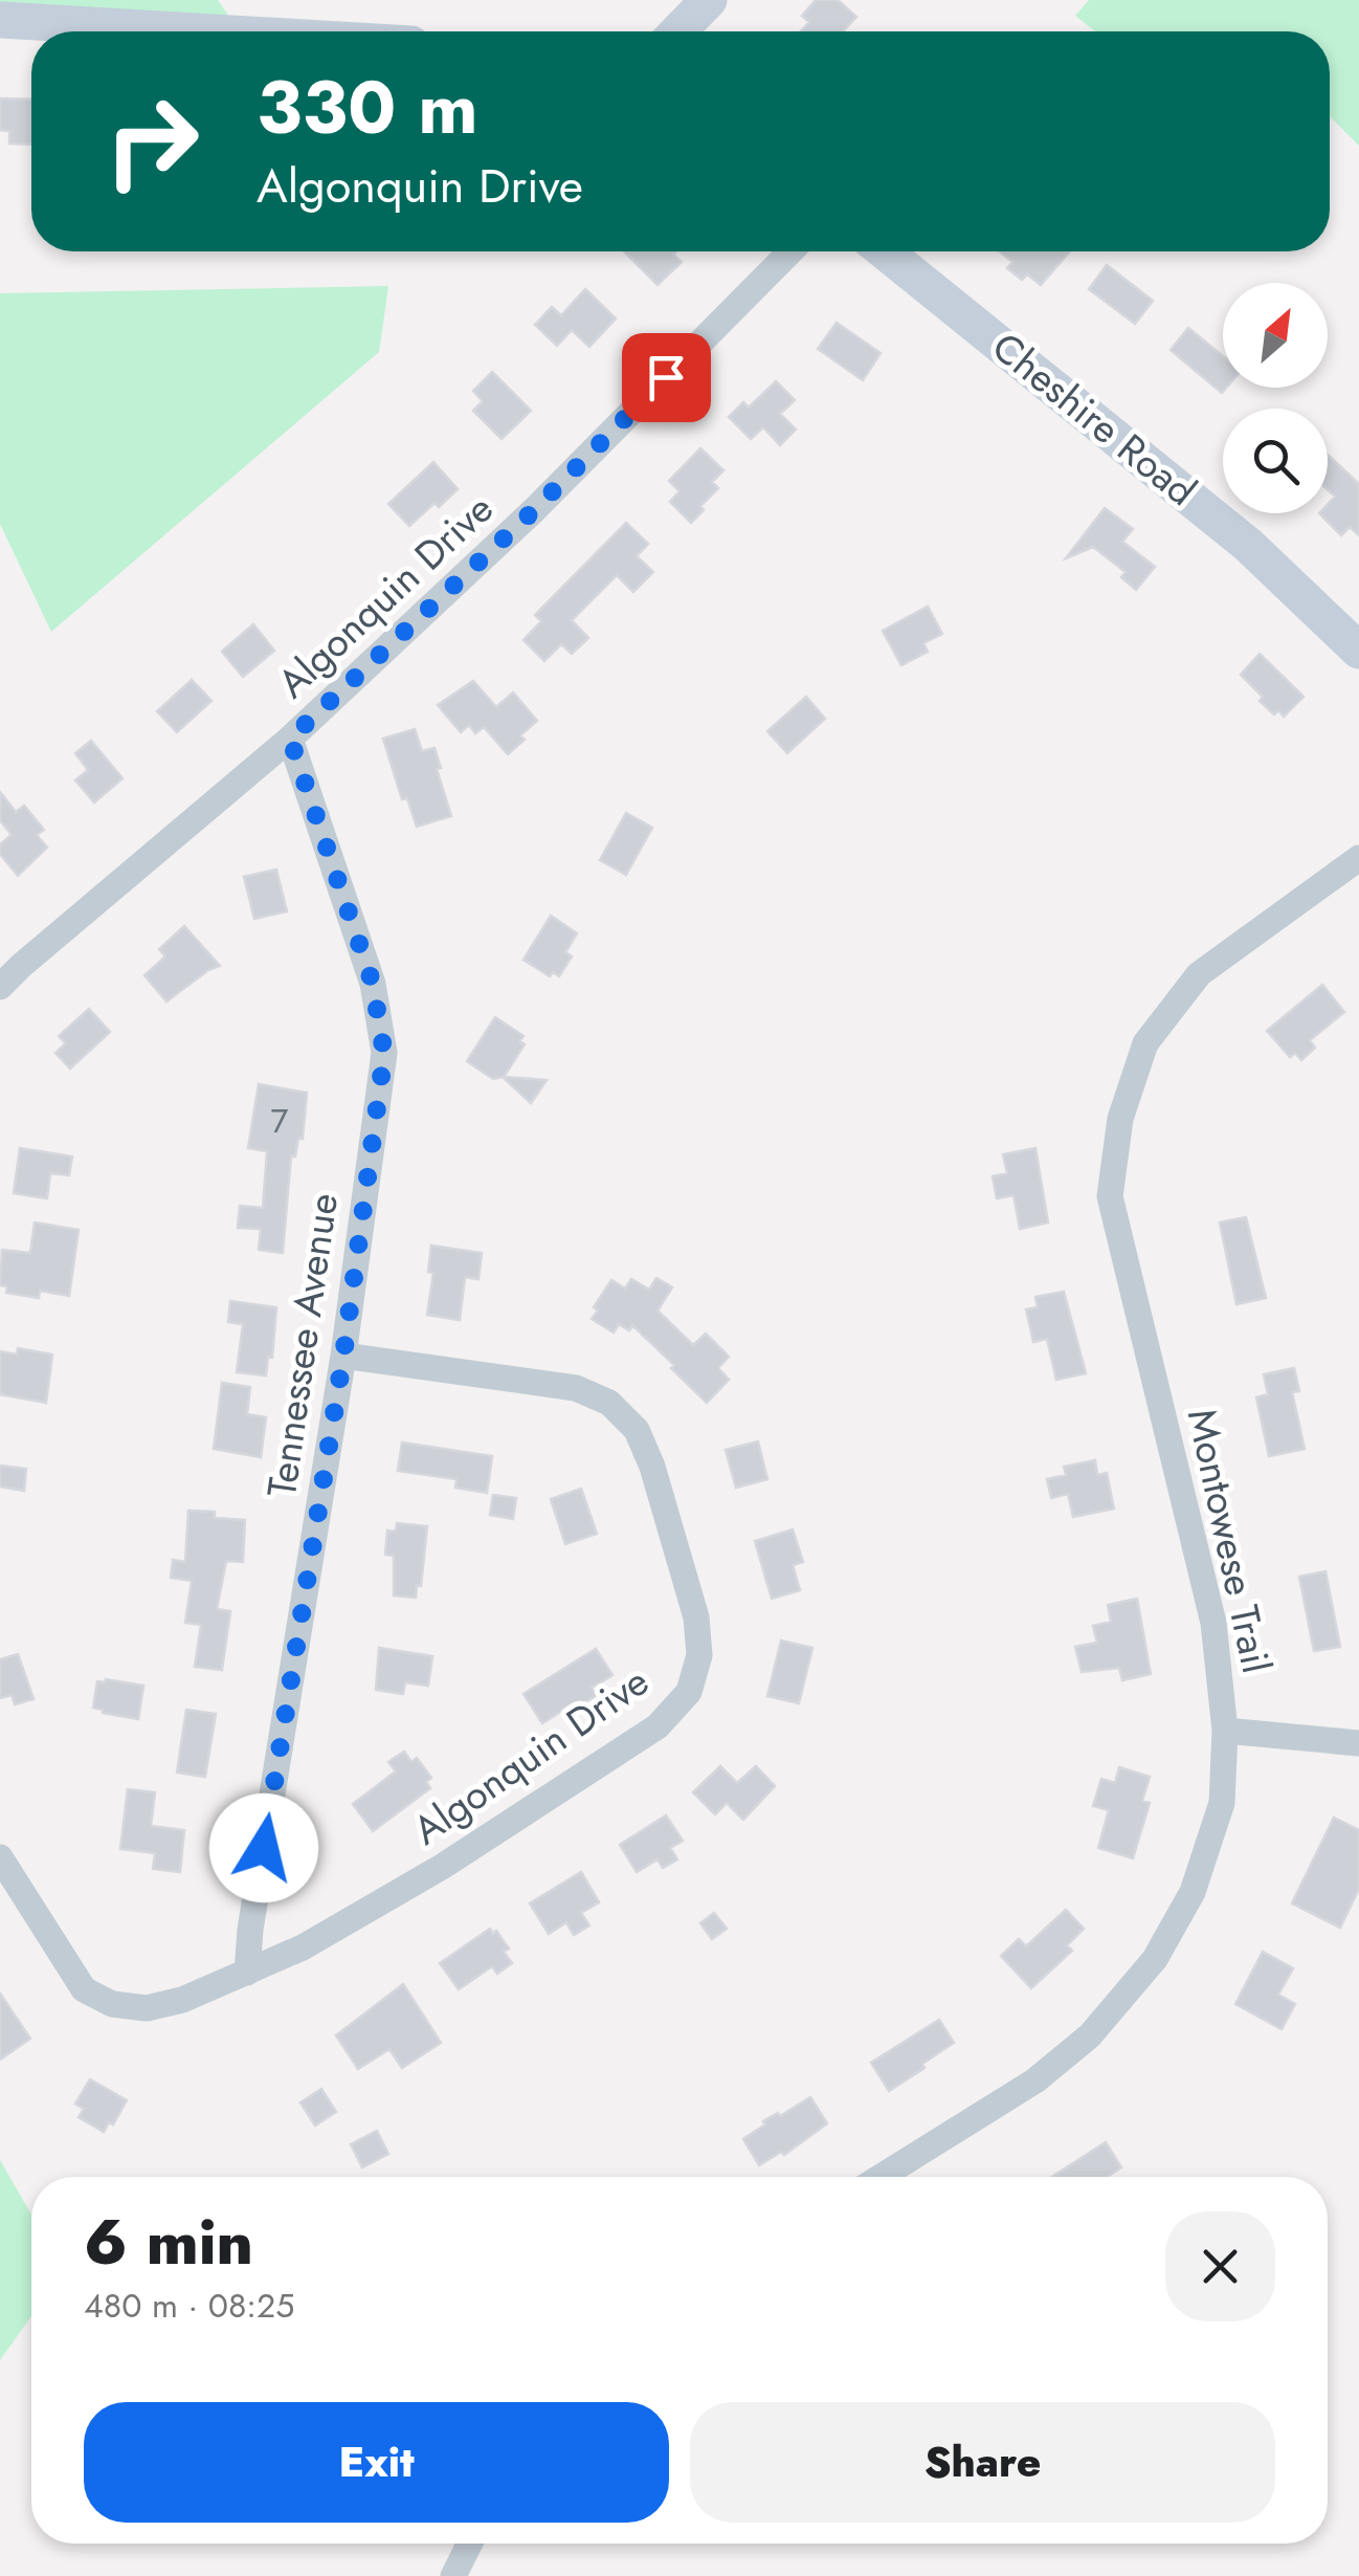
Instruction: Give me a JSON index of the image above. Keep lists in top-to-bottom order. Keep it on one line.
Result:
{"streets":{"street":["Cheshire Road","Algonquin Drive","Tennessee Avenue","Montowese Trail"]},"crossings":[["Algonquin Drive","Tennessee Avenue"]],"house_numbers":["7"],"north":"top right","page":{"turn":["330 m","Algonquin Drive"],"heading":["6 min","480 m · 08:25"],"buttons":["Exit","Share"]}}
